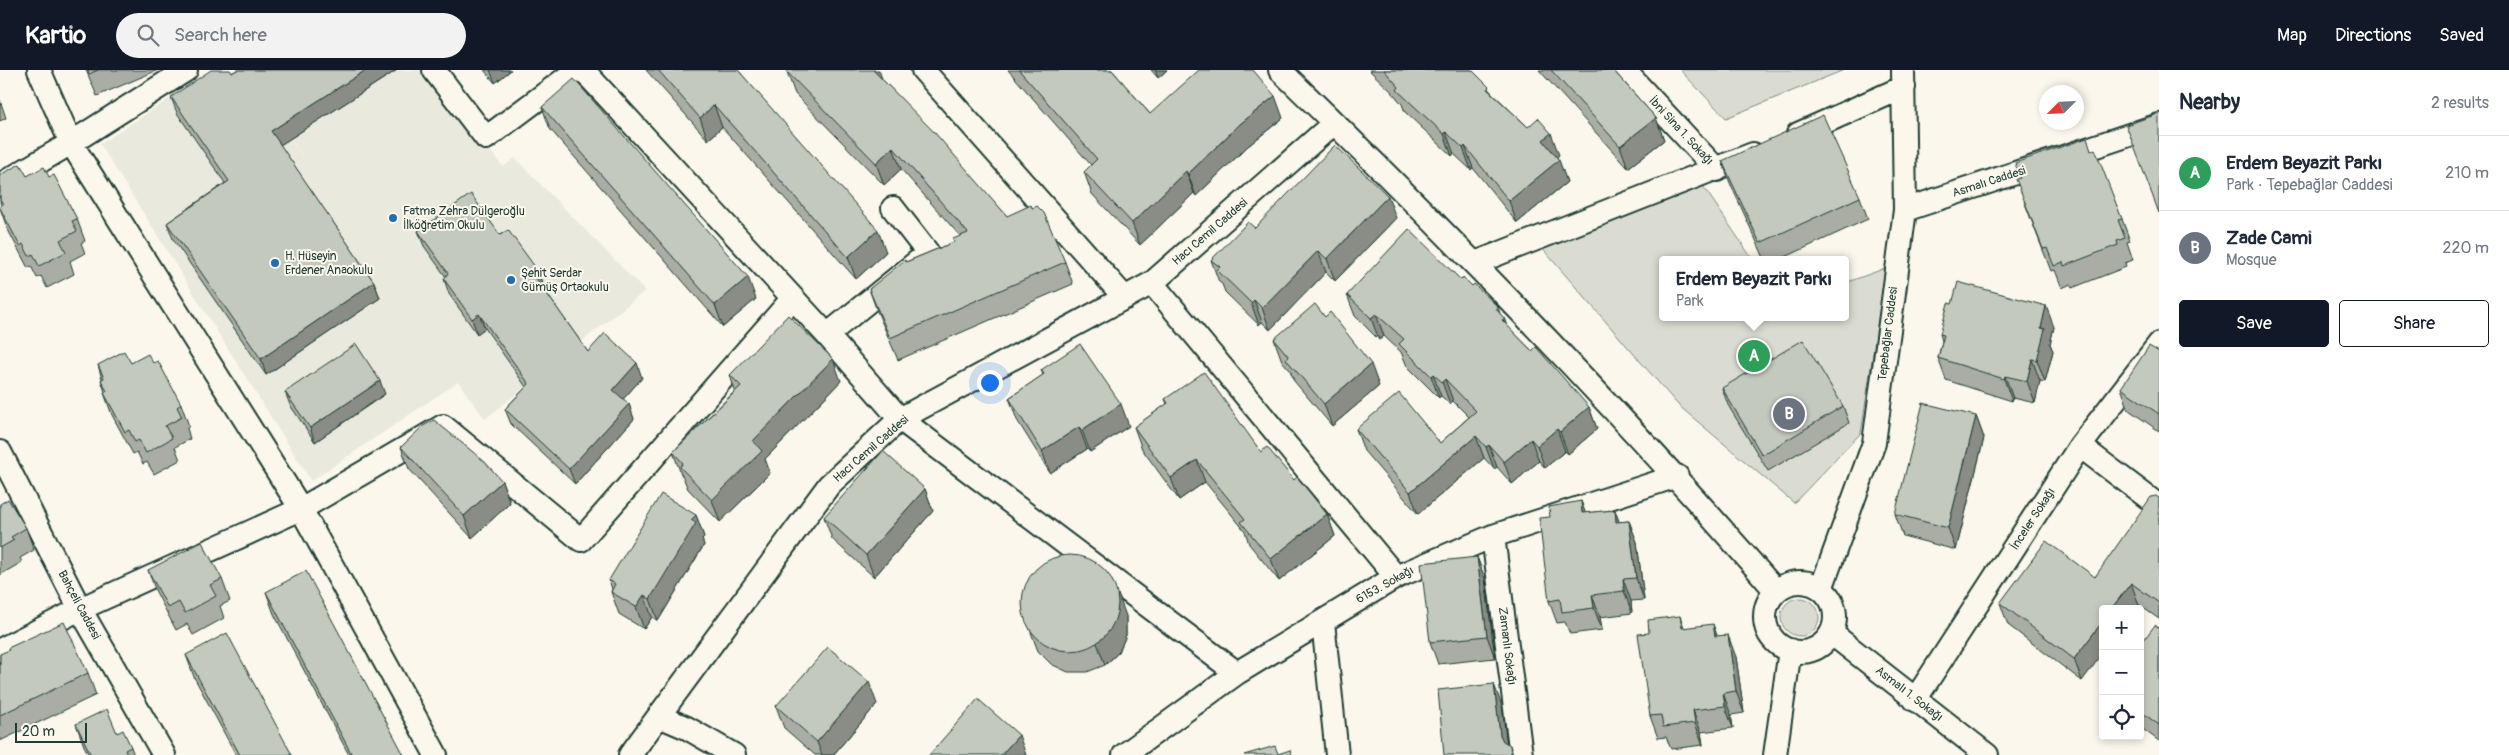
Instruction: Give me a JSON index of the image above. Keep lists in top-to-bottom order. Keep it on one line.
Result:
{"streets":{"street":["İbni Sina 1. Sokağı","Asmalı Caddesi","Hacı Cemil Caddesi","Tepebağlar Caddesi","İnceler Sokağı","6153. Sokağı","Bahçeli Caddesi","Zamanlı Sokağı","Asmalı 1. Sokağı"]},"crossings":[["Asmalı Caddesi","Tepebağlar Caddesi"],["Tepebağlar Caddesi","Asmalı 1. Sokağı"],["İnceler Sokağı","Asmalı 1. Sokağı"],["6153. Sokağı","Zamanlı Sokağı"]],"places":["Fatma Zehra Dülgeroğlu İlköğretim Okulu","H. Hüseyin Erdener Anaokulu","Şehit Serdar Gümüş Ortaokulu"],"scale_bar":"20 m","north":"bottom left","page":{"header":"Kartio","search":"Search here","nav":["Map","Directions","Saved"],"heading":["Nearby","2 results"],"list":[{"mark":"A","name":"Erdem Beyazit Parkı","note":"Park · Tepebağlar Caddesi","value":"210 m"},{"mark":"B","name":"Zade Cami","note":"Mosque","value":"220 m"}],"popup":["Erdem Beyazit Parkı","Park"],"buttons":["Save","Share"],"pins":["A","B"],"map_buttons":["+","−"],"scale":"20 m"}}
